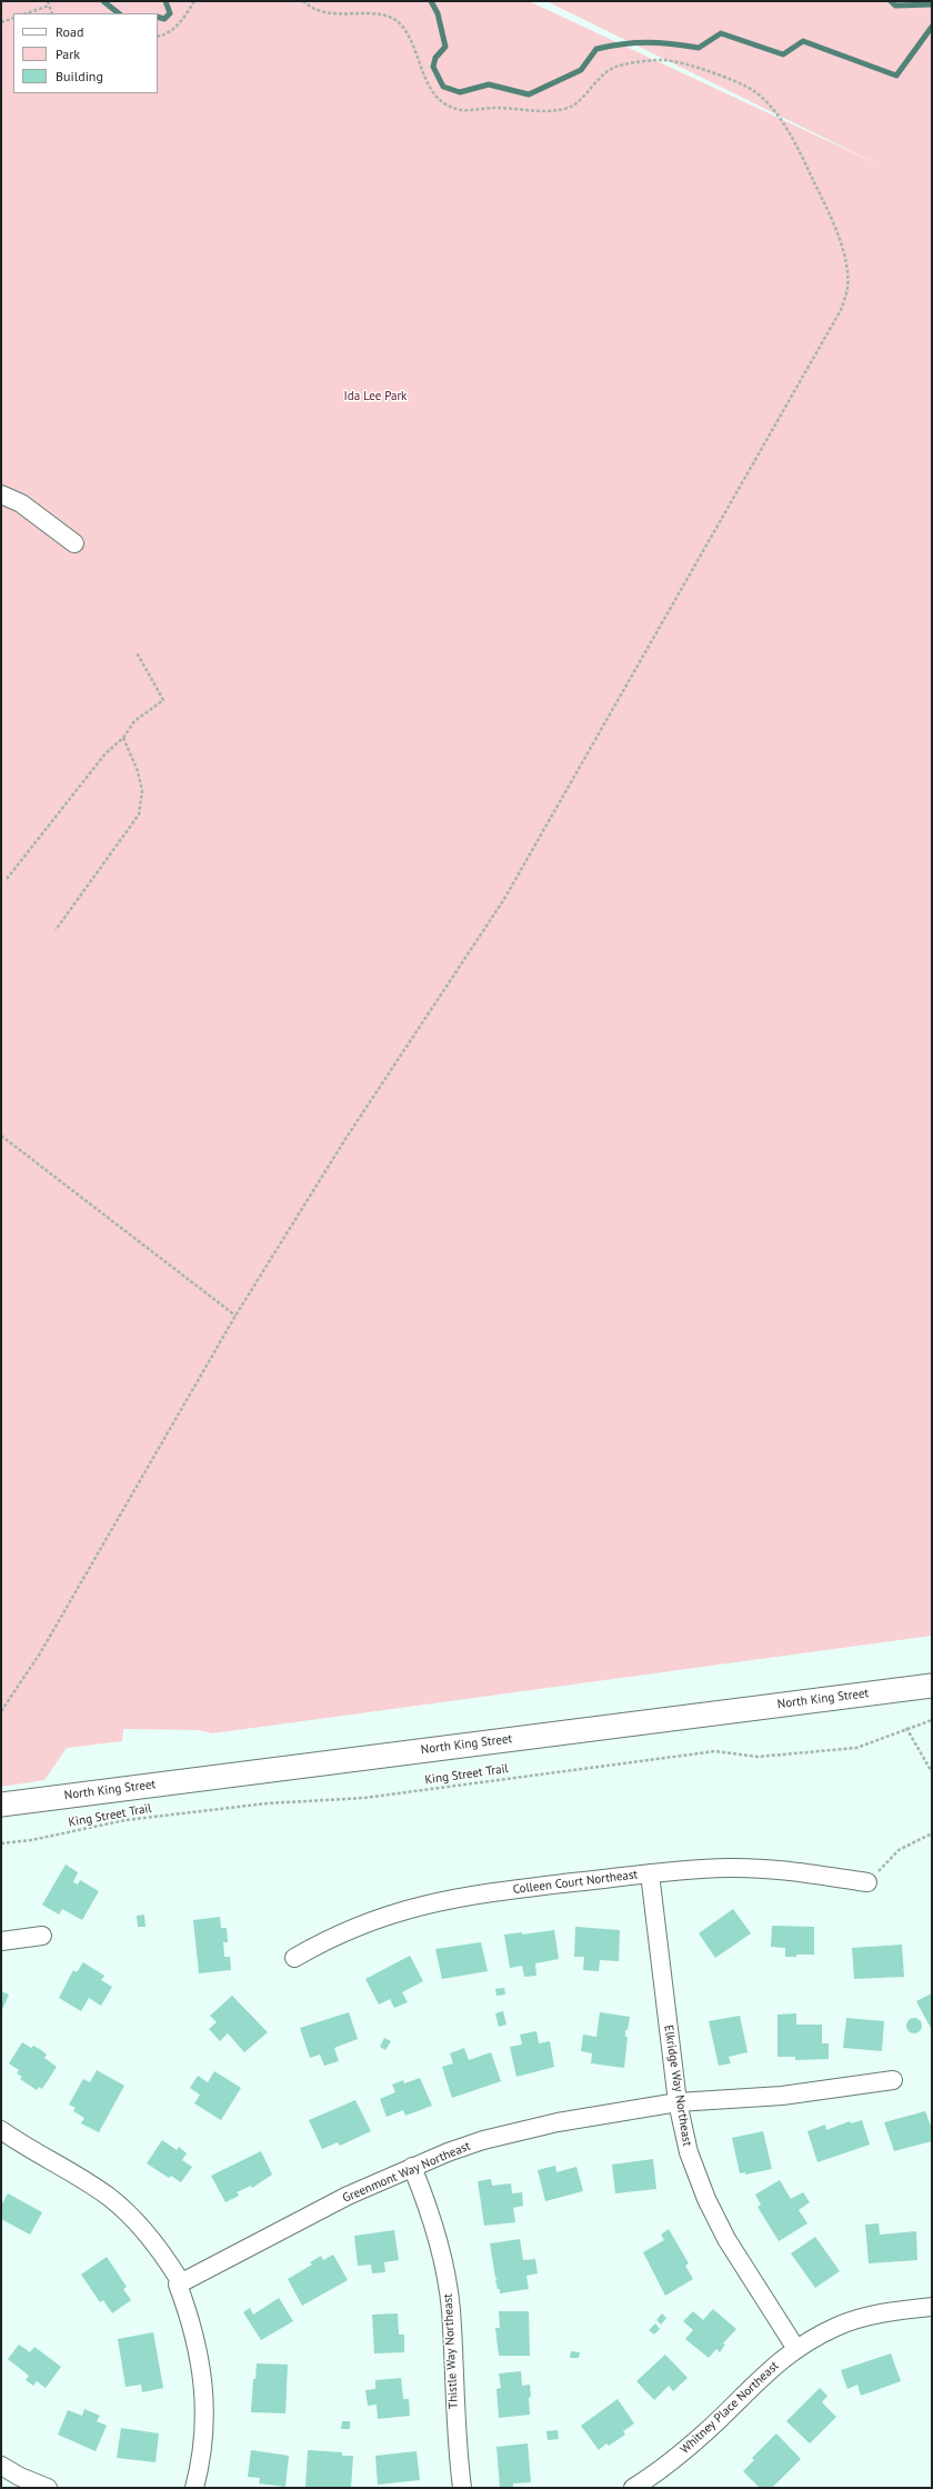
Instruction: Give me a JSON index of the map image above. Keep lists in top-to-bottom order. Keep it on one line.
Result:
{"streets":{"main road":["North King Street"],"street":["Colleen Court Northeast","Elkridge Way Northeast","Greenmont Way Northeast","Thistle Way Northeast","Whitney Place Northeast"],"path":["King Street Trail"]},"crossings":[["Colleen Court Northeast","Elkridge Way Northeast"],["Elkridge Way Northeast","Greenmont Way Northeast"],["Elkridge Way Northeast","Whitney Place Northeast"],["Greenmont Way Northeast","Thistle Way Northeast"]],"parks":["Ida Lee Park"],"legend":["Road","Park","Building"]}
